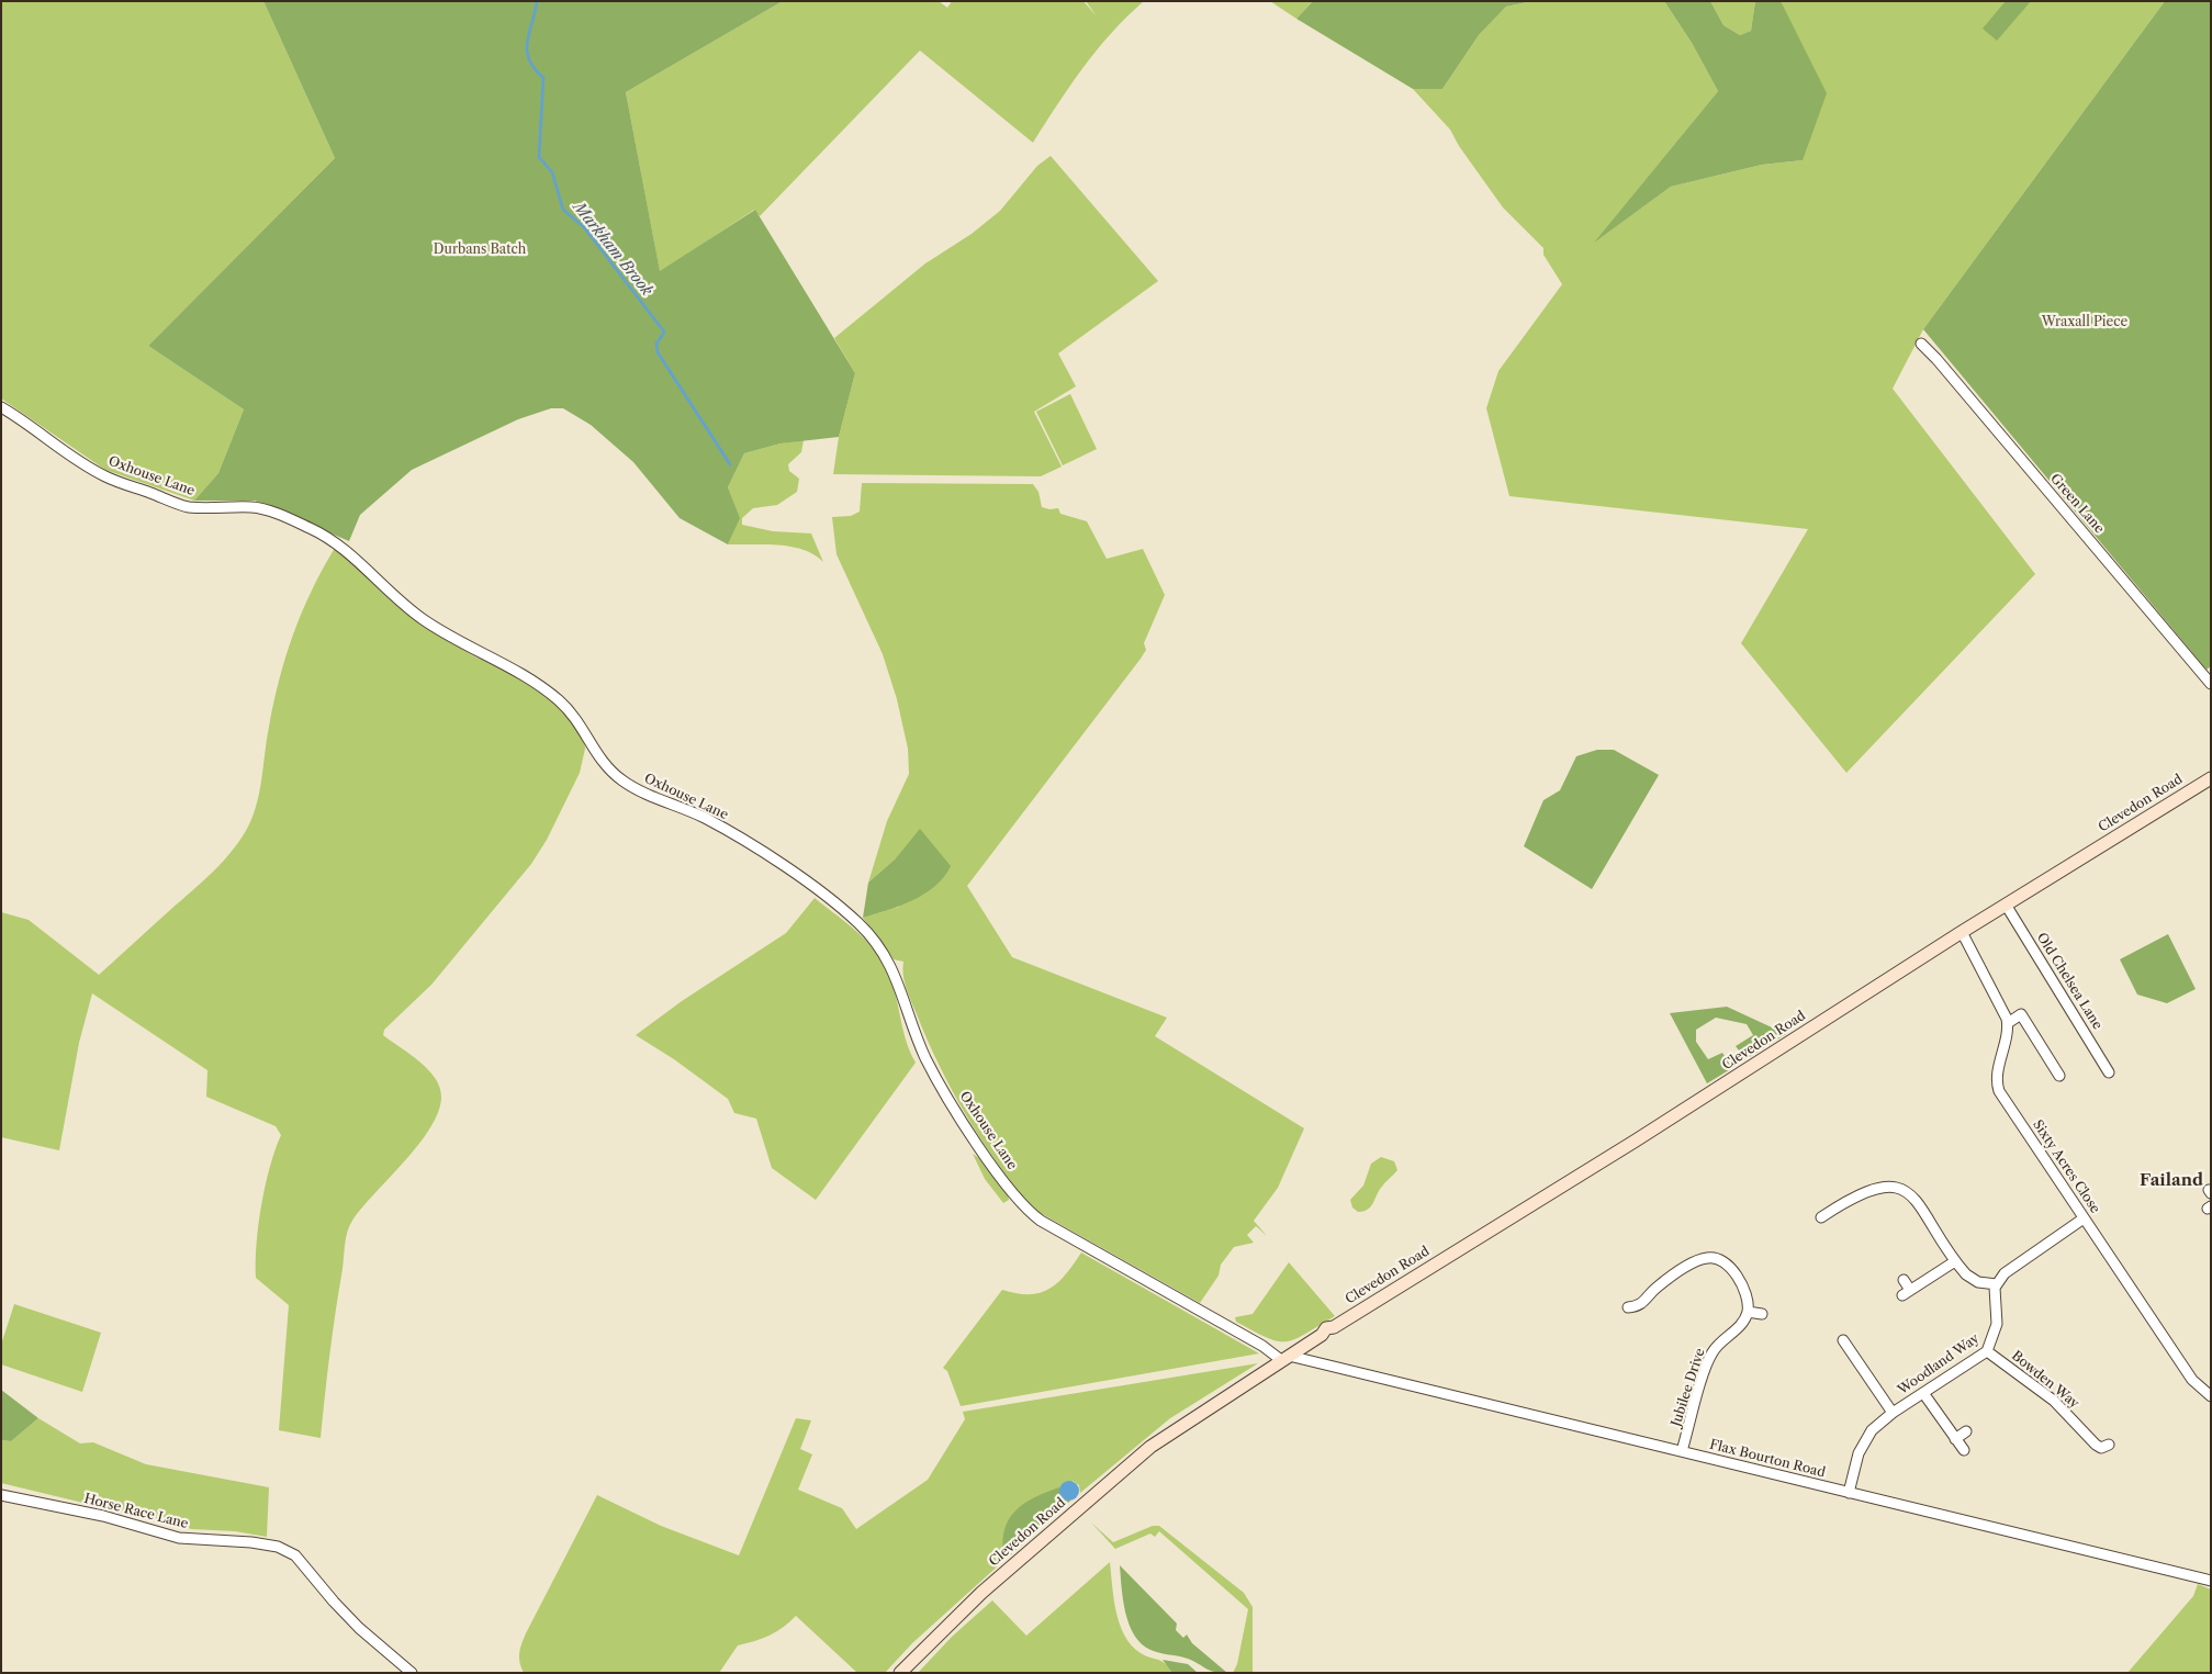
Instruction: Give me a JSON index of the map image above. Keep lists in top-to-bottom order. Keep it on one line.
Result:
{"streets":{"main road":["Clevedon Road"],"street":["Oxhouse Lane","Green Lane","Old Chelsea Lane","Sixty Acres Close","Woodland Way","Bowden Way","Jubilee Drive","Flax Bourton Road","Horse Race Lane"]},"crossings":[["Oxhouse Lane","Clevedon Road"],["Oxhouse Lane","Flax Bourton Road"],["Clevedon Road","Old Chelsea Lane"],["Clevedon Road","Flax Bourton Road"],["Woodland Way","Bowden Way"],["Woodland Way","Flax Bourton Road"],["Jubilee Drive","Flax Bourton Road"]],"districts":["Failand"],"water":["Markham Brook"],"parks":["Durbans Batch","Wraxall Piece"]}
